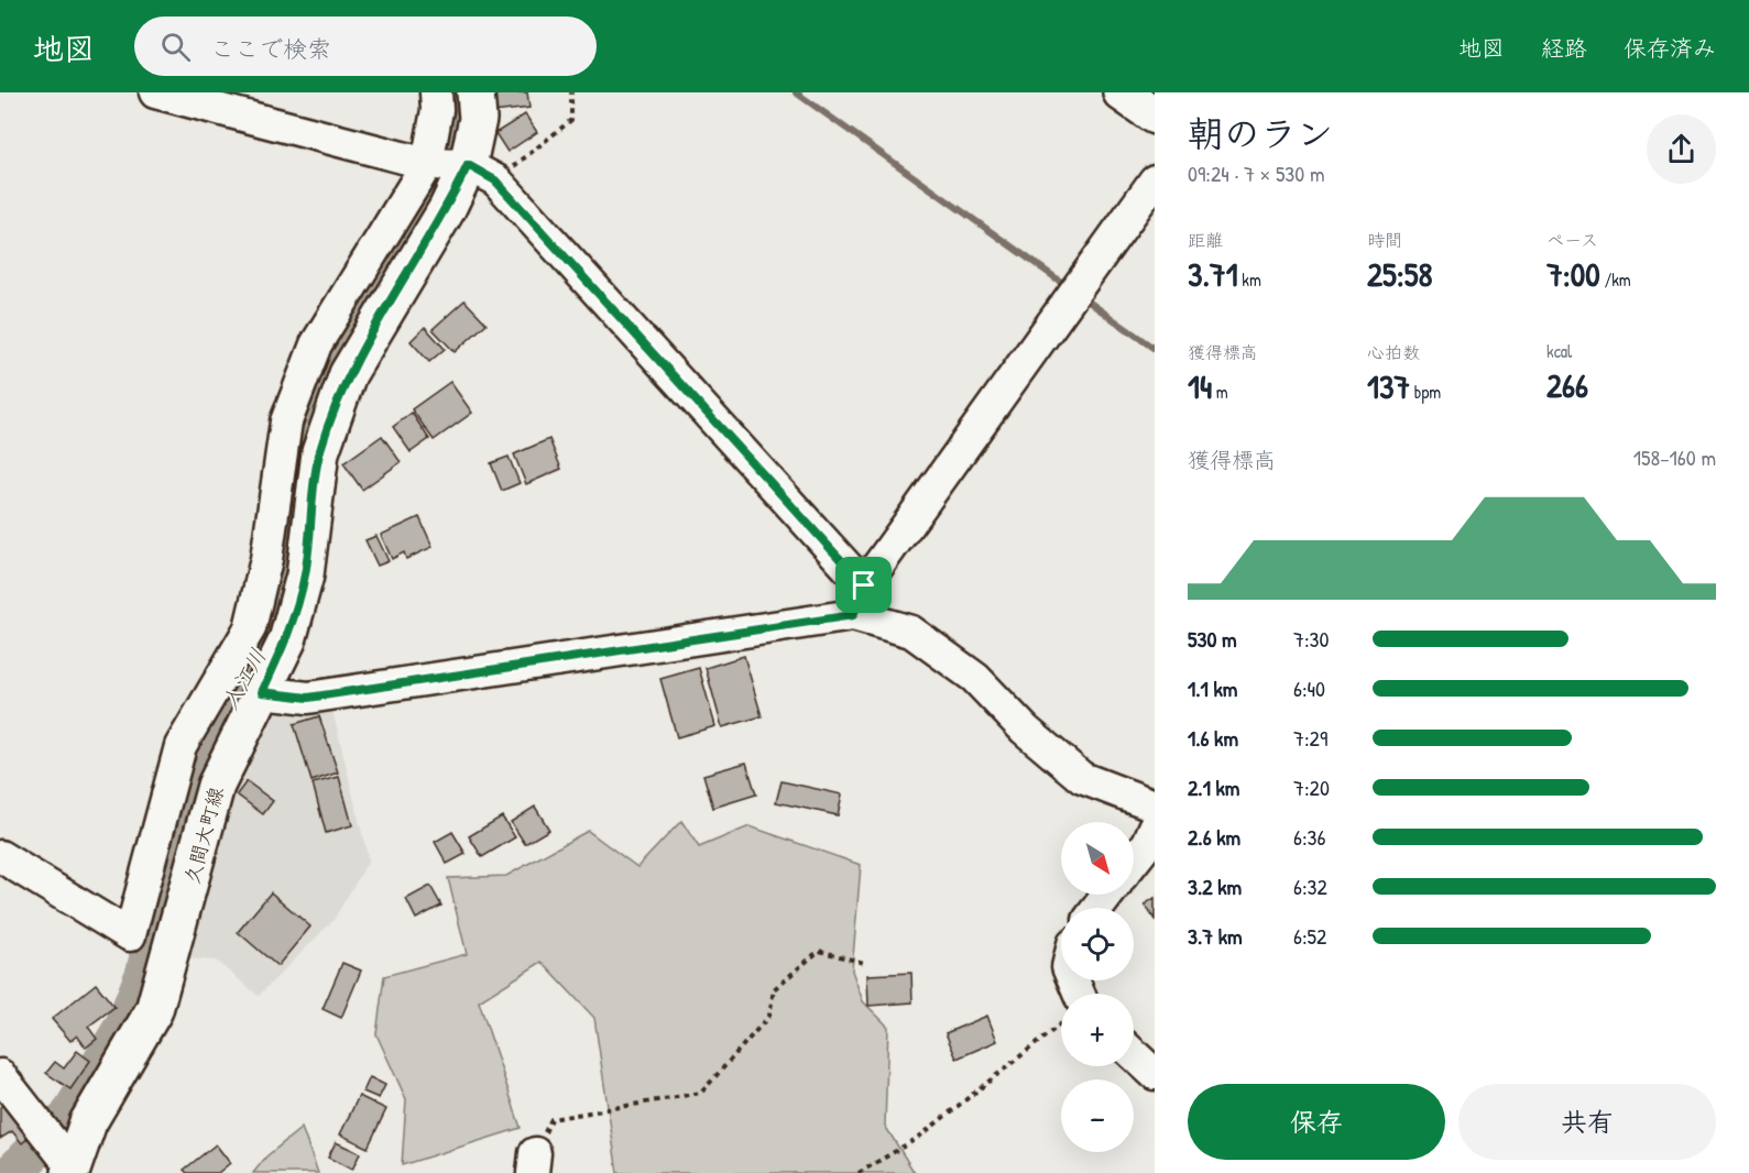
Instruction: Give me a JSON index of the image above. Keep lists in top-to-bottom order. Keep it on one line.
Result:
{"streets":{"main road":["久間大町線"]},"water":["入江川"],"north":"bottom right","page":{"header":"地図","search":"ここで検索","nav":["地図","経路","保存済み"],"heading":["朝のラン","09:24 · 7 × 530 m"],"stats":[["距離","3.71 km"],["時間","25:58"],["ペース","7:00 /km"],["獲得標高","14 m"],["心拍数","137 bpm"],["kcal","266"]],"chart":["獲得標高","158–160 m"],"list":[{"name":"530 m","note":"7:30"},{"name":"1.1 km","note":"6:40"},{"name":"1.6 km","note":"7:29"},{"name":"2.1 km","note":"7:20"},{"name":"2.6 km","note":"6:36"},{"name":"3.2 km","note":"6:32"},{"name":"3.7 km","note":"6:52"}],"map_buttons":["+","−"],"buttons":["保存","共有"]}}
